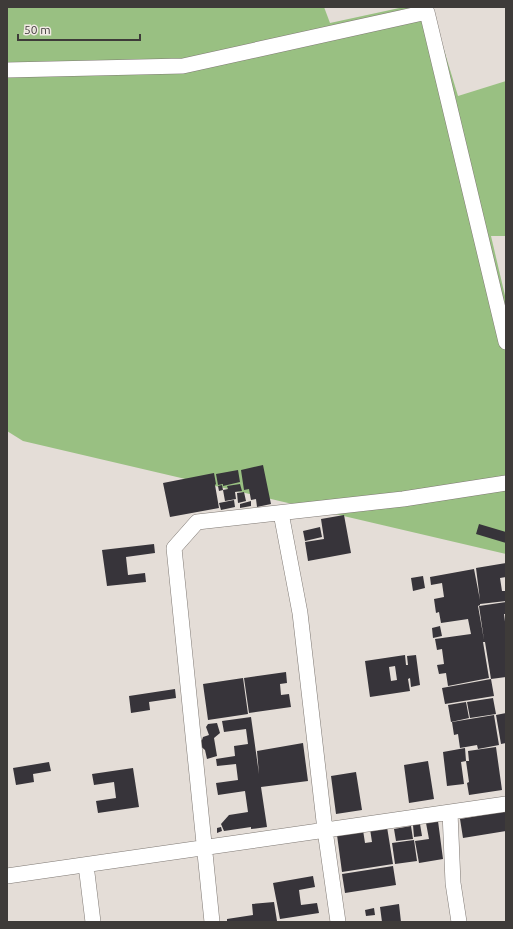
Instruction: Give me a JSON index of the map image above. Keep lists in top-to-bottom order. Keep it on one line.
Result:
{"scale_bar":"50 m"}
